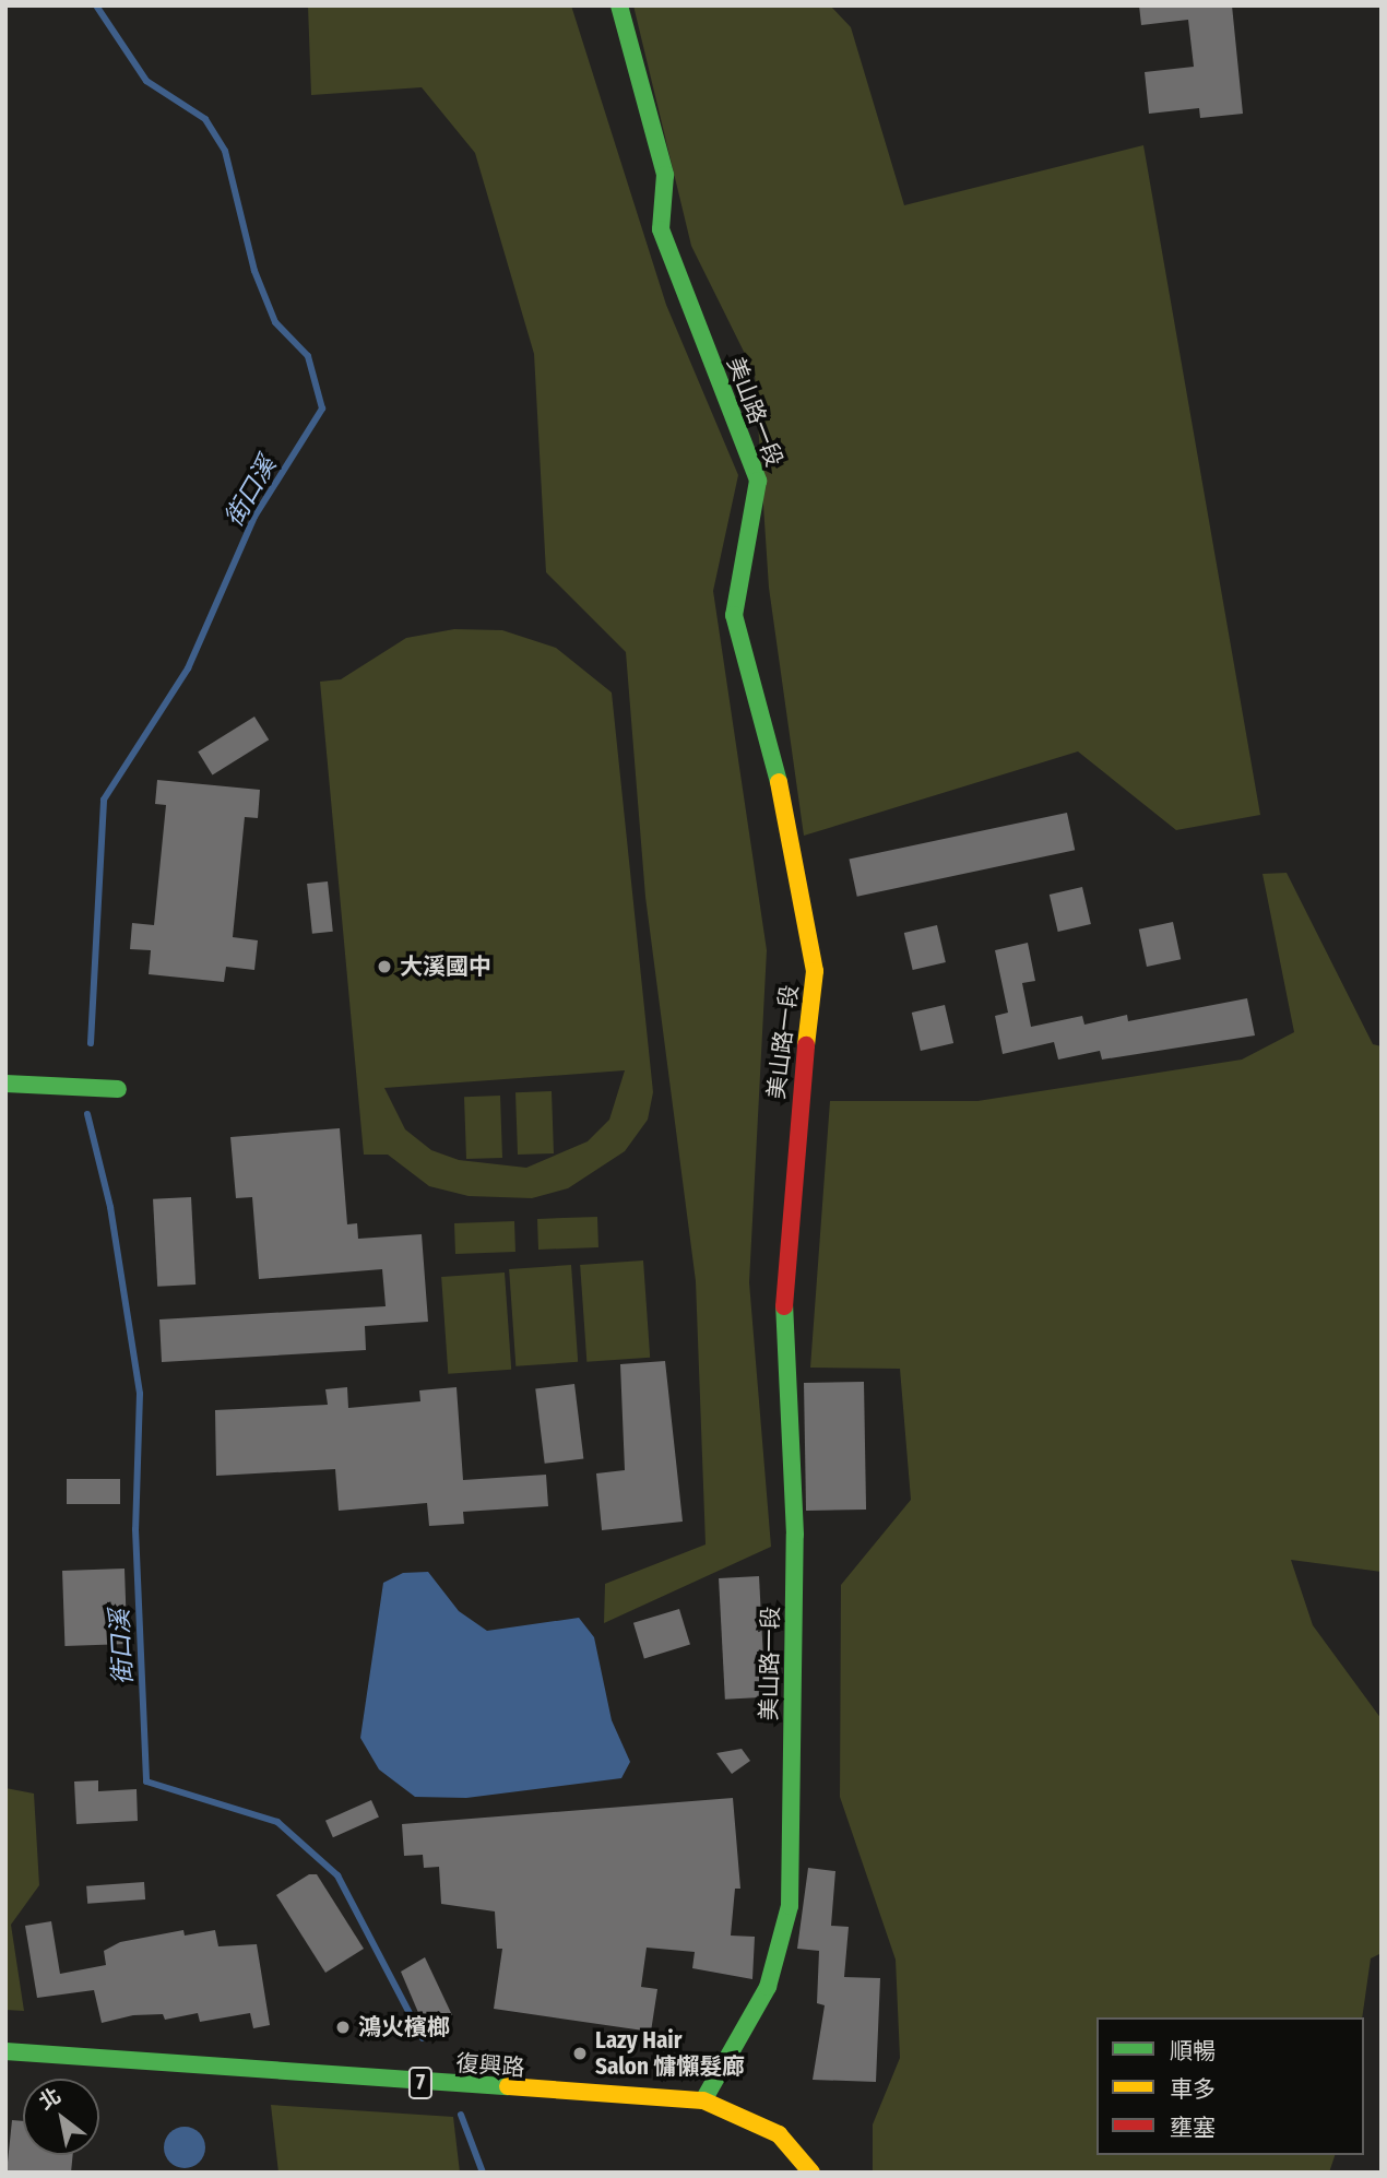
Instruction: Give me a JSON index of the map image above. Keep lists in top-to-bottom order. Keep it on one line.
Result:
{"streets":{"street":["美山路一段","復興路","7"]},"crossings":[["美山路一段","復興路"]],"water":["街口溪"],"places":["大溪國中","鴻火檳榔","Lazy Hair Salon 慵懶髮廊"],"legend":["順暢","車多","壅塞"],"north":"top left"}
